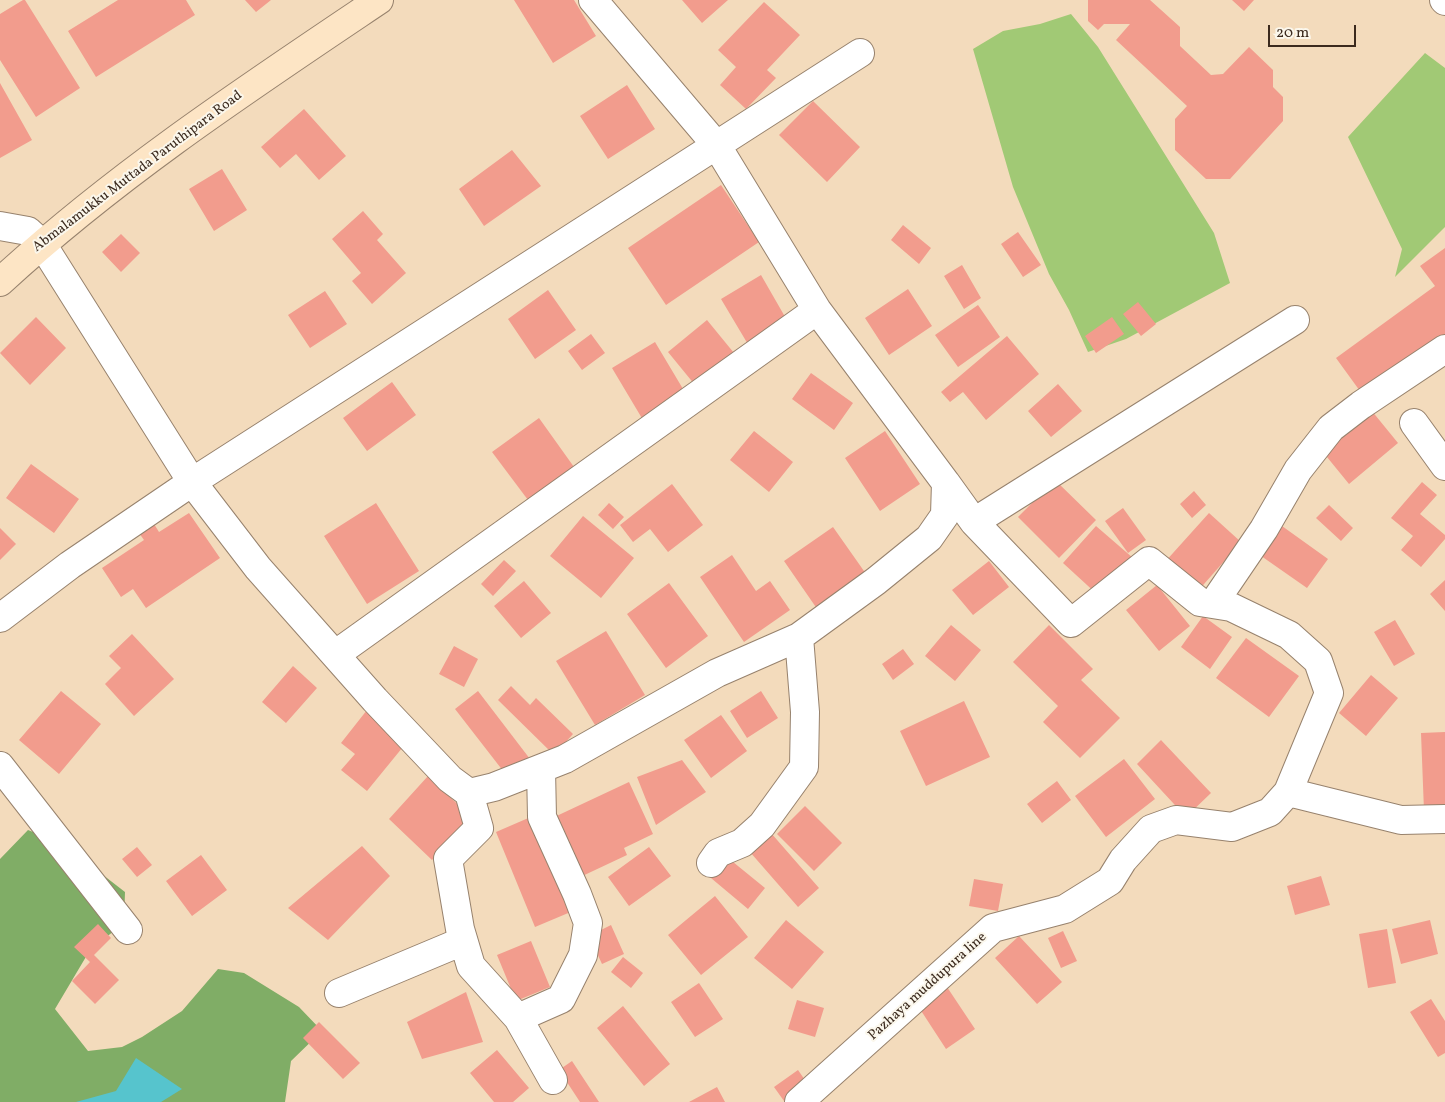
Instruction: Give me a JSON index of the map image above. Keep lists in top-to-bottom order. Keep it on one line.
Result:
{"streets":{"main road":["Abmalamukku Muttada Paruthipara Road"],"street":["Pazhaya muddupura line"]},"scale_bar":"20 m"}
